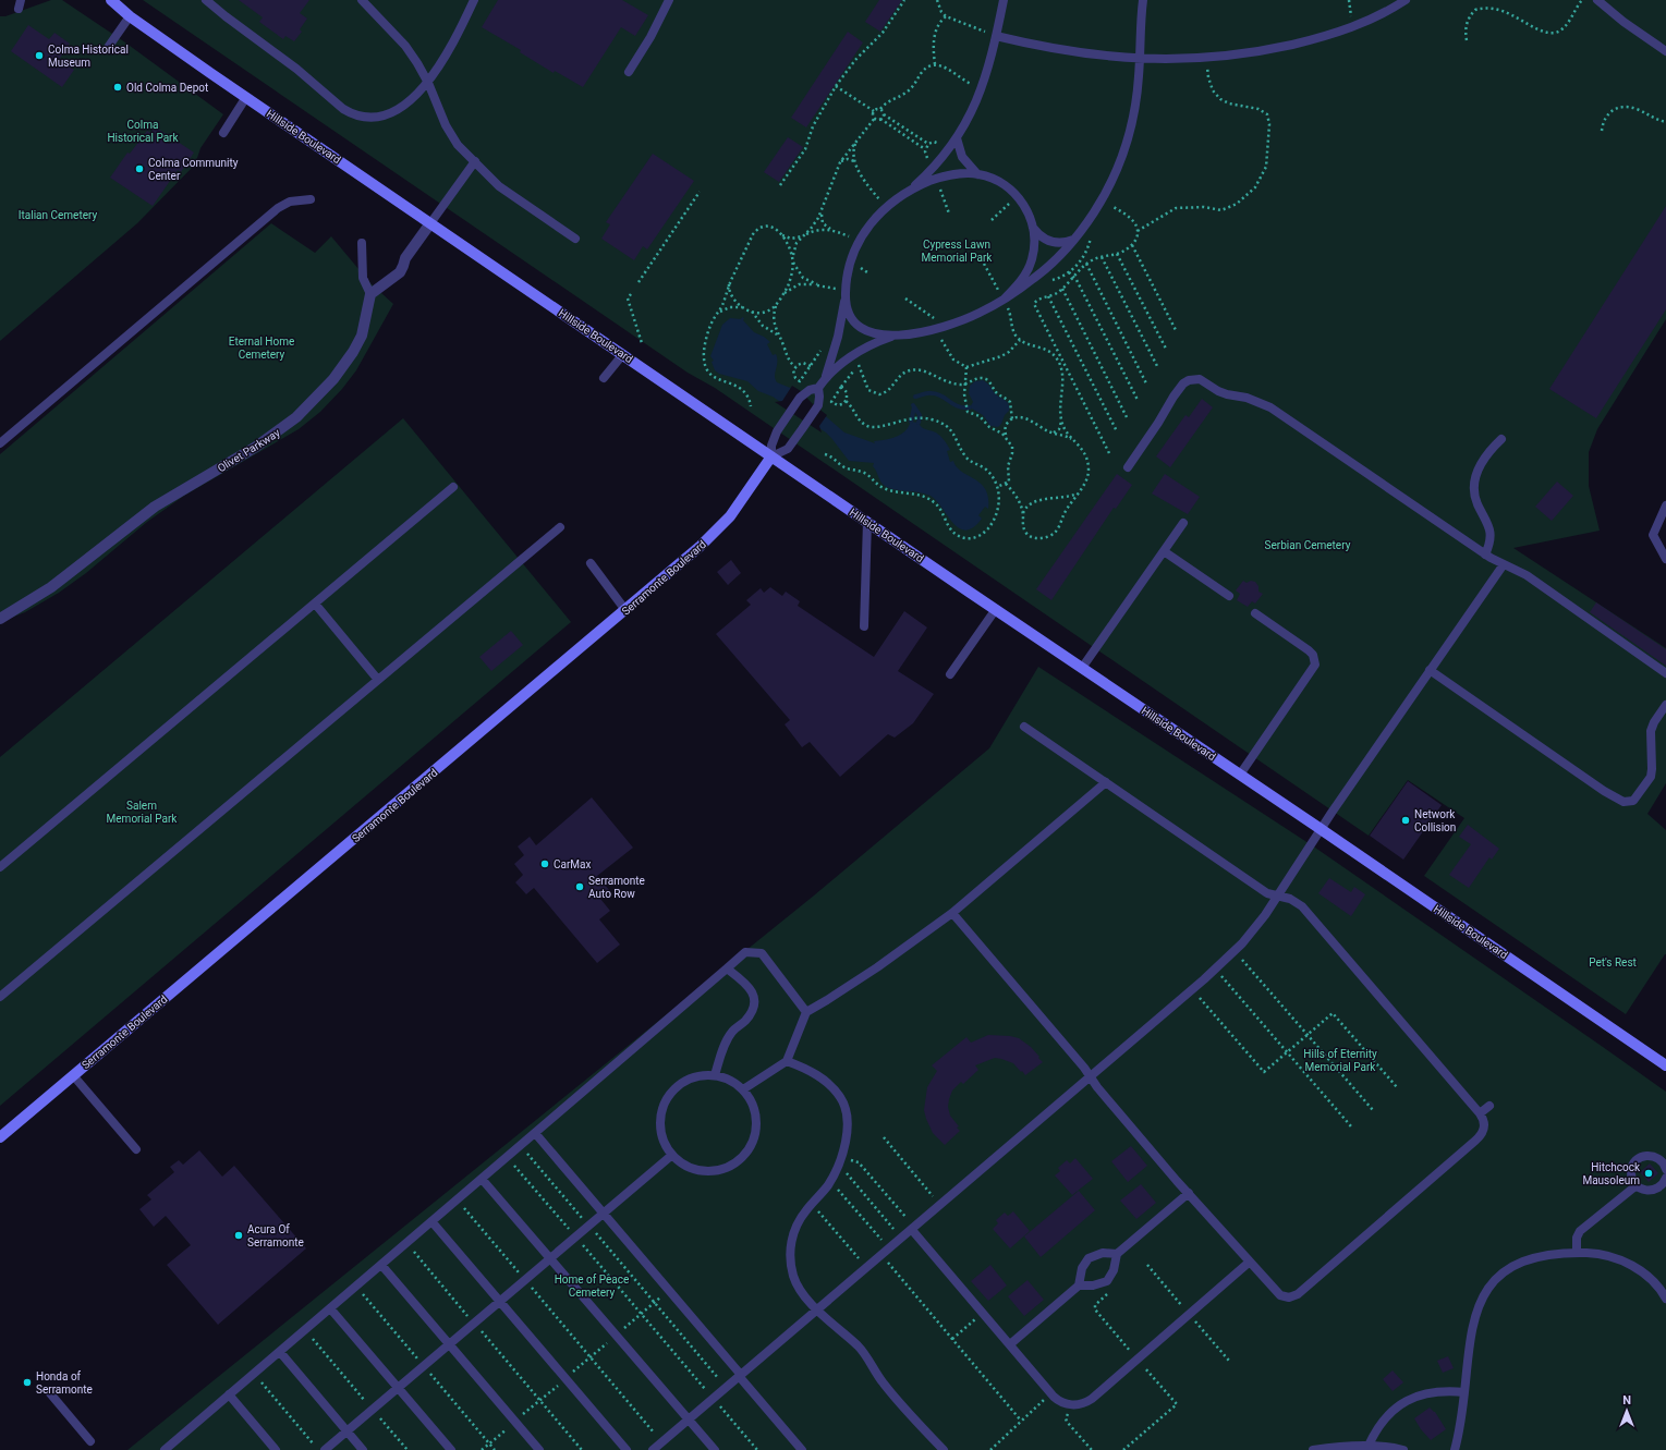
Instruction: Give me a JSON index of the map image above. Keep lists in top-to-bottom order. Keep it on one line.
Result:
{"streets":{"main road":["Hillside Boulevard","Serramonte Boulevard"],"street":["Olivet Parkway"]},"crossings":[["Hillside Boulevard","Serramonte Boulevard"]],"parks":["Colma Historical Park","Italian Cemetery","Cypress Lawn Memorial Park","Eternal Home Cemetery","Serbian Cemetery","Salem Memorial Park","Pet's Rest","Hills of Eternity Memorial Park","Home of Peace Cemetery"],"places":["Colma Historical Museum","Old Colma Depot","Colma Community Center","Network Collision","CarMax","Serramonte Auto Row","Hitchcock Mausoleum","Acura Of Serramonte","Honda of Serramonte"],"north":"top"}
